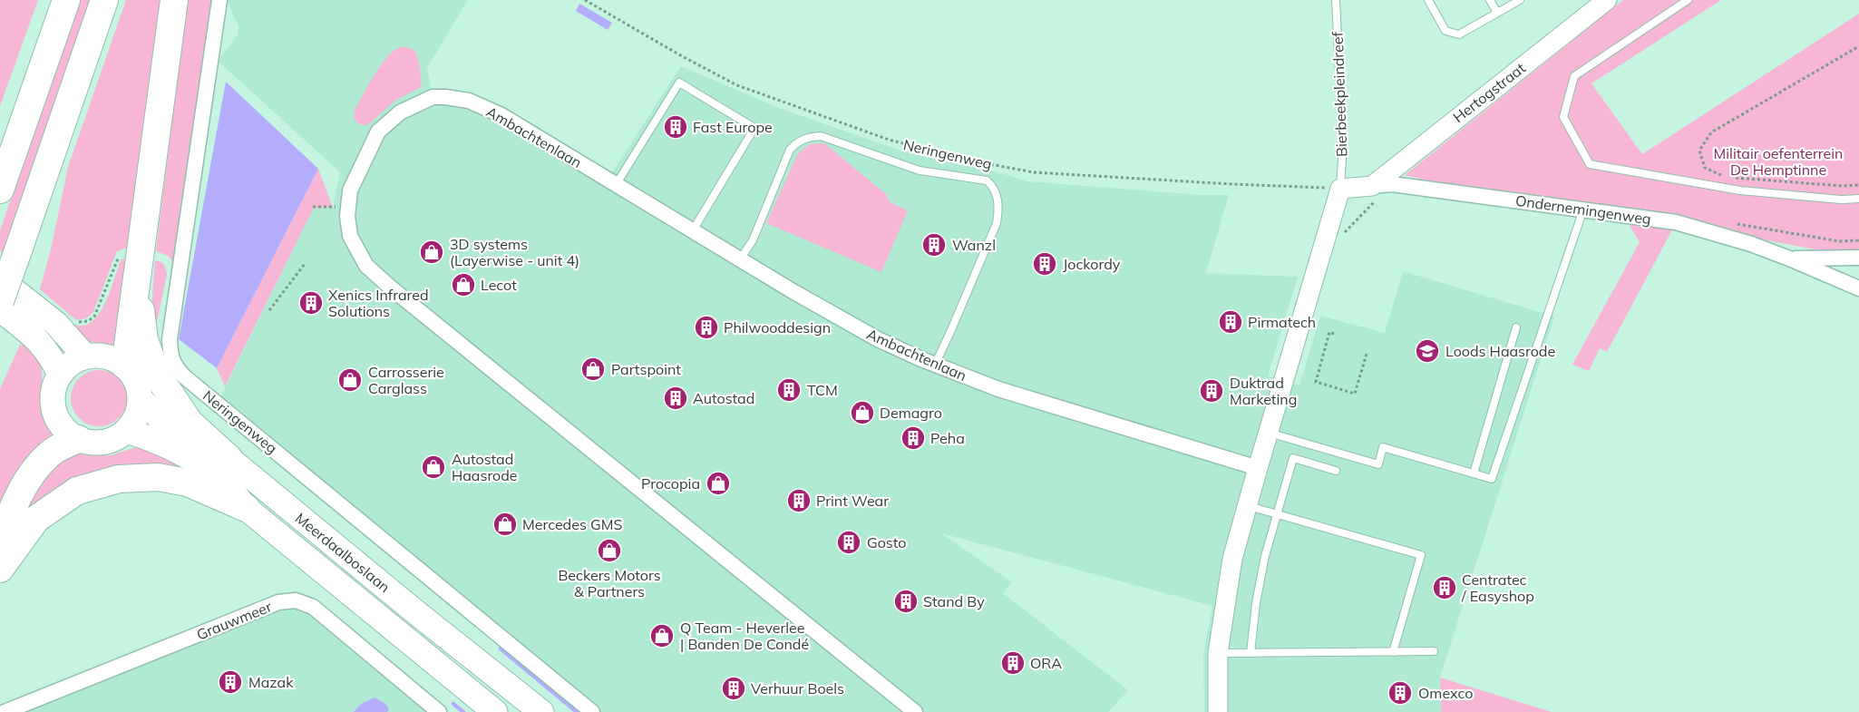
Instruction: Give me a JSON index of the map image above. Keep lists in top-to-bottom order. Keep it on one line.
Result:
{"streets":{"highway":["Meerdaalboslaan"],"street":["Hertogstraat","Ambachtenlaan","Neringenweg","Ondernemingenweg","Grauwmeer"],"lane":["Bierbeekpleindreef"]},"crossings":[["Hertogstraat","Ondernemingenweg"],["Bierbeekpleindreef","Neringenweg"]],"parks":["Militair oefenterrein De Hemptinne"],"places":{"building":["Fast Europe","Wanzl","Jockordy","Xenics Infrared Solutions","Pirmatech","Philwooddesign","TCM","Duktrad Marketing","Autostad","Peha","Print Wear","Gosto","Centratec / Easyshop","Stand By","ORA","Mazak","Verhuur Boels","Omexco"],"shop":["3D systems (Layerwise - unit 4)","Lecot","Partspoint","Carrosserie Carglass","Demagro","Autostad Haasrode","Procopia","Mercedes GMS","Beckers Motors & Partners","Q Team - Heverlee | Banden De Condé"],"school or university":["Loods Haasrode"]}}
